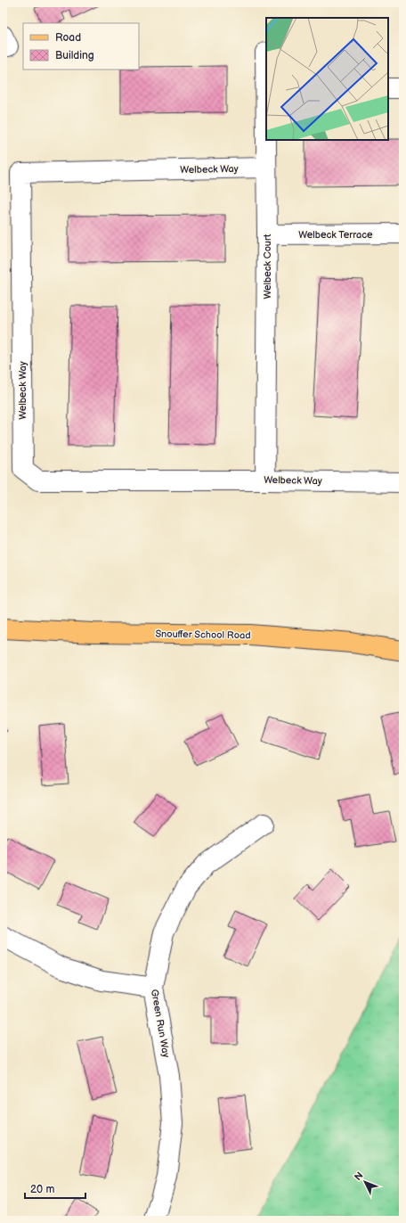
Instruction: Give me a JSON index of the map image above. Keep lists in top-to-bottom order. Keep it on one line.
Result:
{"streets":{"main road":["Snouffer School Road"],"street":["Welbeck Way","Welbeck Terrace","Welbeck Court","Green Run Way"]},"crossings":[["Welbeck Way","Welbeck Court"],["Welbeck Terrace","Welbeck Court"]],"legend":["Road","Building"],"scale_bar":"20 m","north":"top left"}
